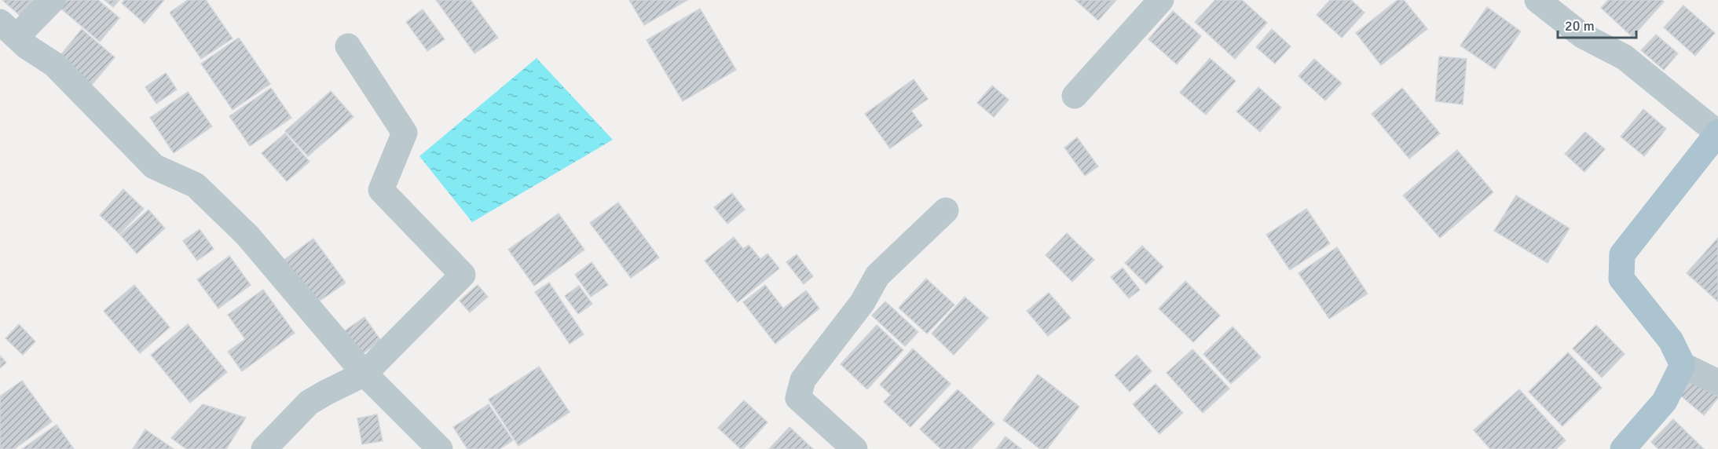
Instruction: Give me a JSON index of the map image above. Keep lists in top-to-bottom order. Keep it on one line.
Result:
{"scale_bar":"20 m"}
